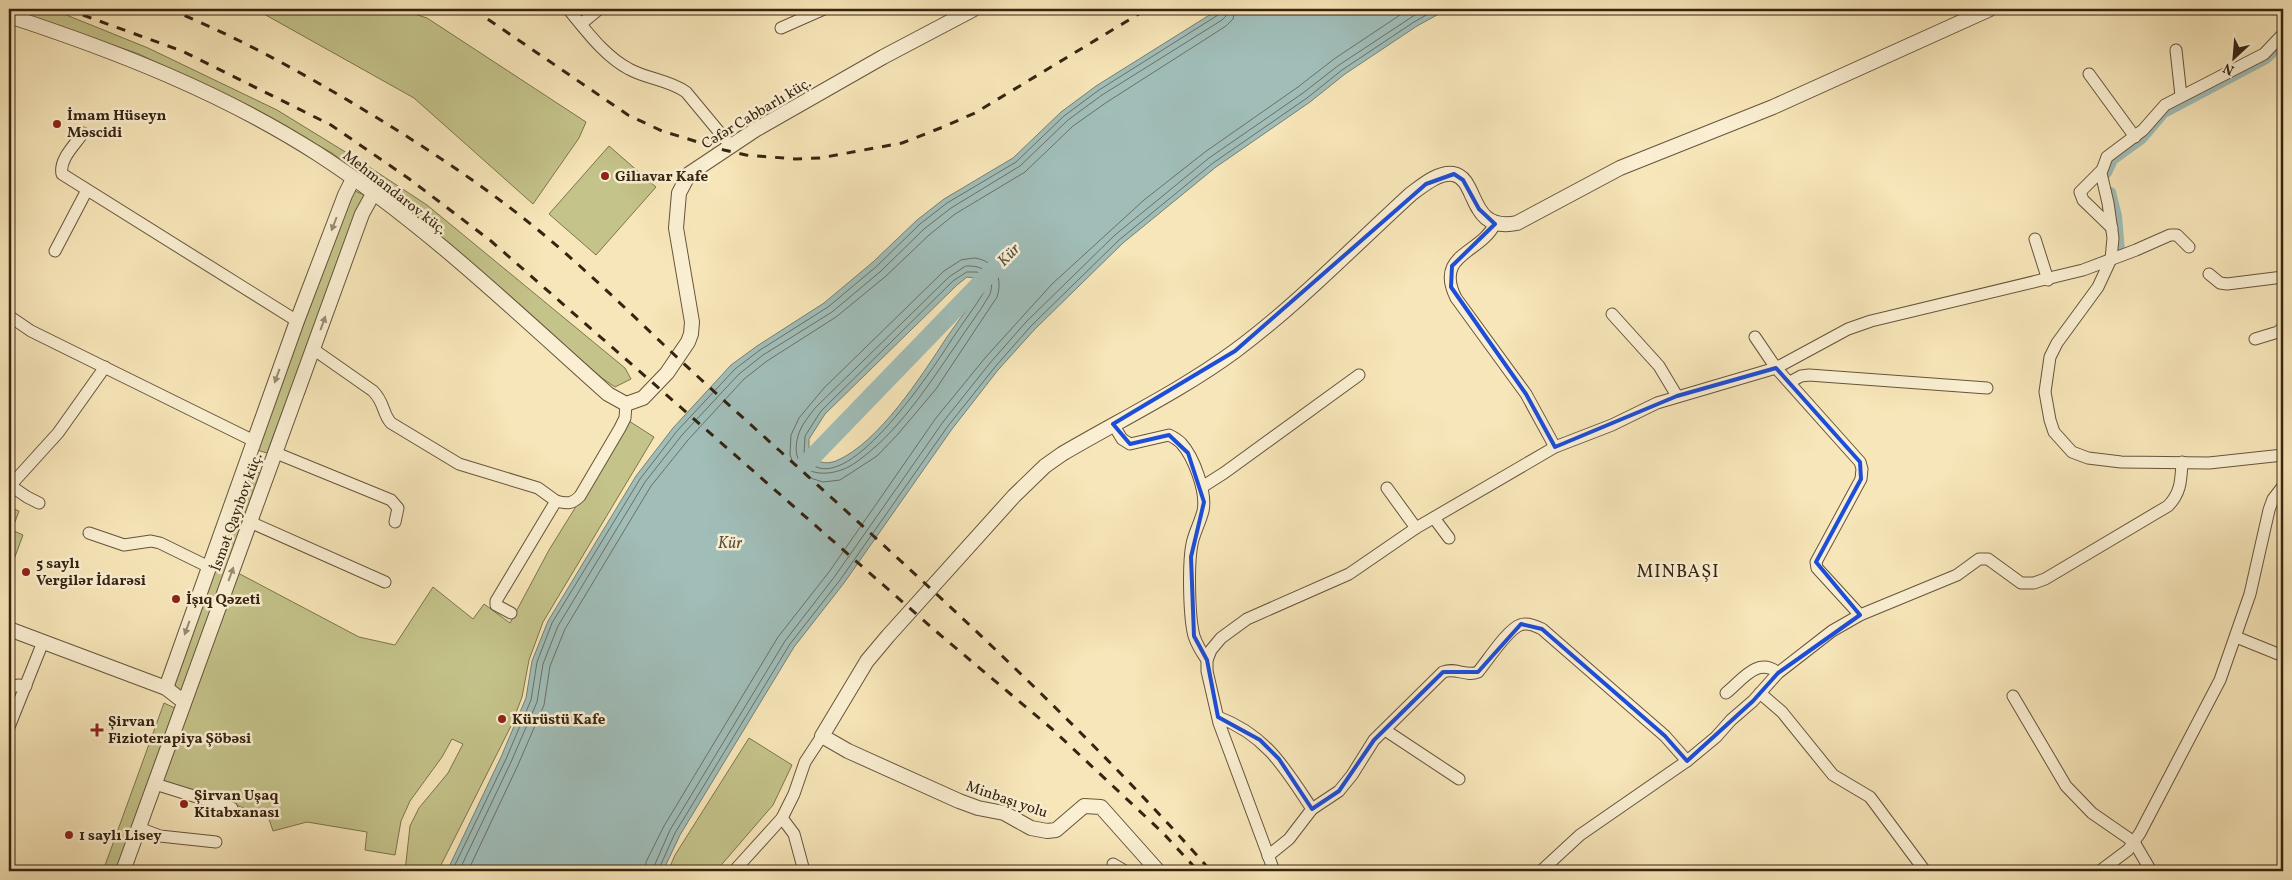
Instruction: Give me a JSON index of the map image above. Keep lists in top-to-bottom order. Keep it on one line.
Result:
{"streets":{"street":["Cəfər Cabbarlı küç.","Mehmandarov küç.","İsmət Qayıbov küç.","Minbaşı yolu"]},"crossings":[["Cəfər Cabbarlı küç.","Mehmandarov küç."],["Mehmandarov küç.","İsmət Qayıbov küç."]],"districts":["MINBAŞI"],"water":["Kür"],"places":{"other":["İmam Hüseyn Məscidi","Gilıavar Kafe","5 saylı Vergilər İdarəsi","İşıq Qəzeti","Kürüstü Kafe","Şirvan Uşaq Kitabxanası","1 saylı Lisey"],"health":["Şirvan Fizioterapiya Şöbəsi"]},"north":"bottom left"}
